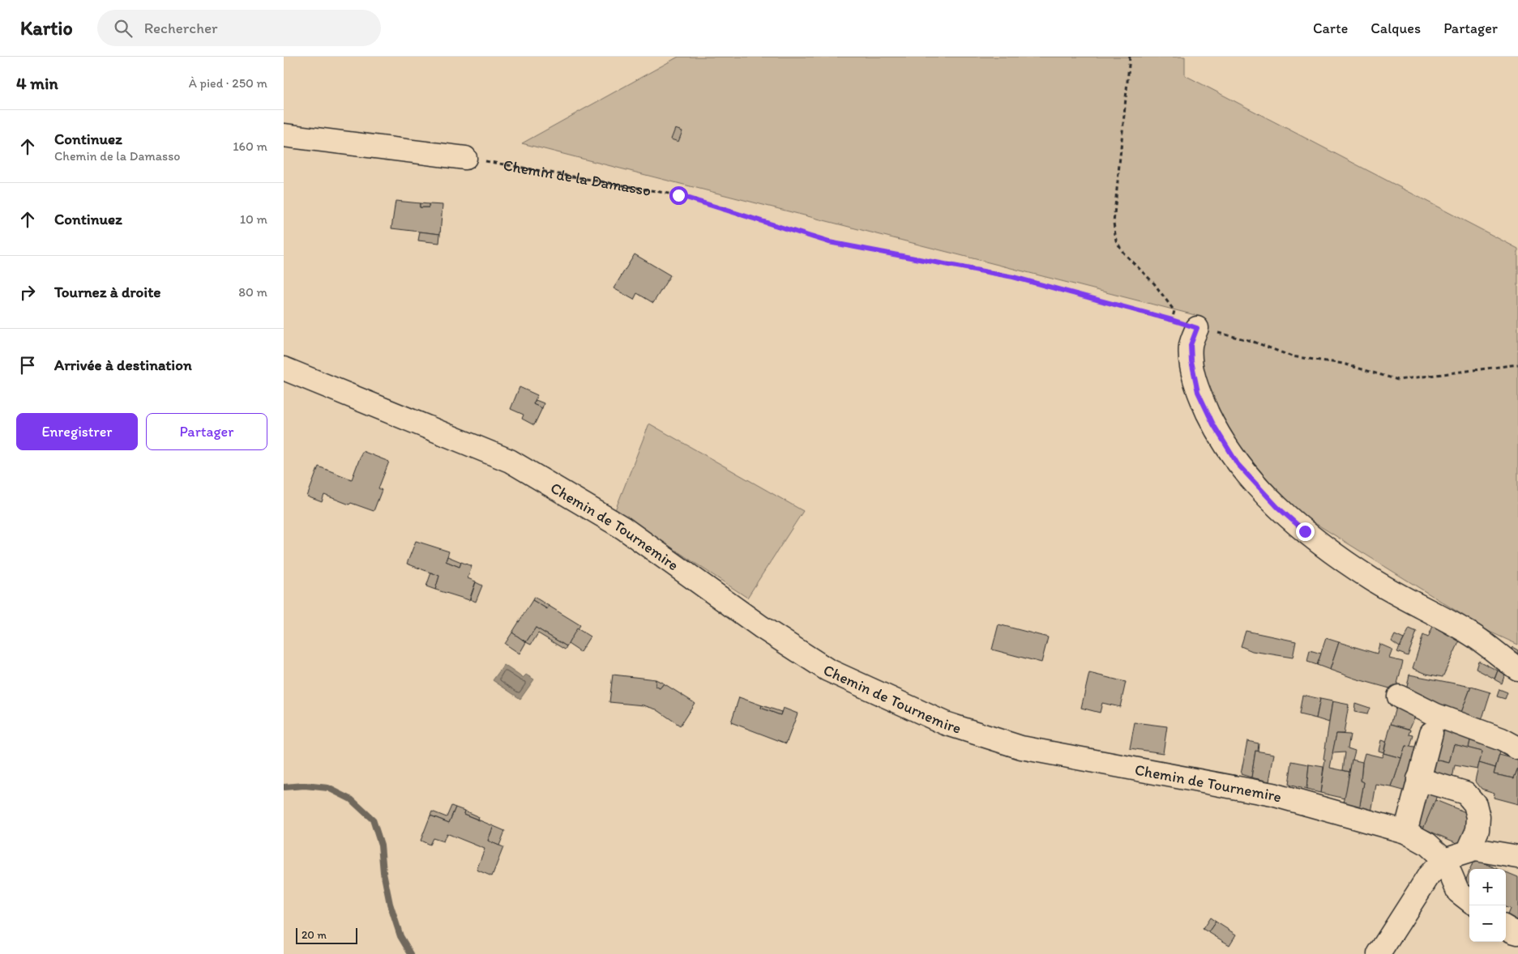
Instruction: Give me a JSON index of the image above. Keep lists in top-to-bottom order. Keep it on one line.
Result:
{"streets":{"street":["Chemin de Tournemire"],"path":["Chemin de la Damasso"]},"scale_bar":"20 m","page":{"header":"Kartio","search":"Rechercher","nav":["Carte","Calques","Partager"],"heading":["4 min","À pied · 250 m"],"list":[["Continuez","Chemin de la Damasso","160 m"],["Continuez","10 m"],["Tournez à droite","80 m"],"Arrivée à destination"],"buttons":["Enregistrer","Partager"],"map_buttons":["+","−"],"scale":"20 m"}}
